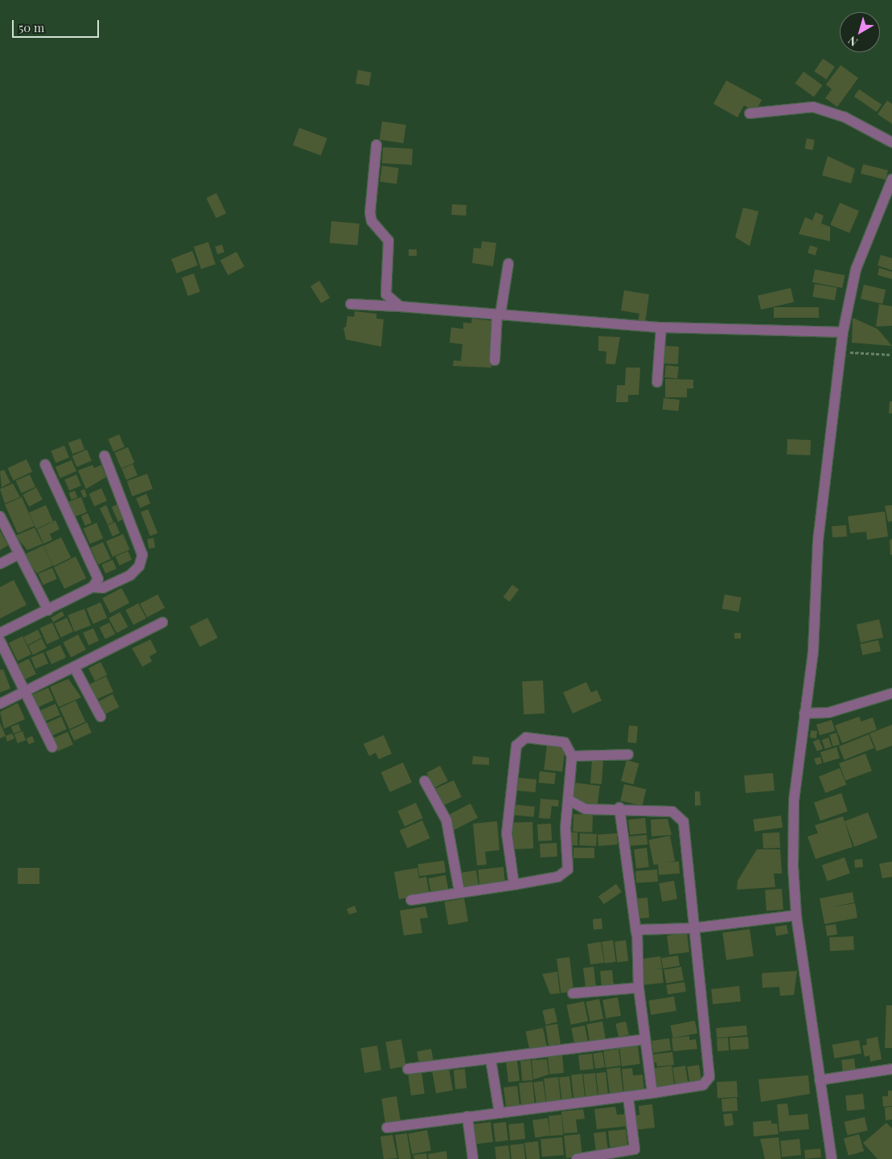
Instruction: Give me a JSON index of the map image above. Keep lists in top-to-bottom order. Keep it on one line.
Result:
{"scale_bar":"50 m","north":"bottom left"}
